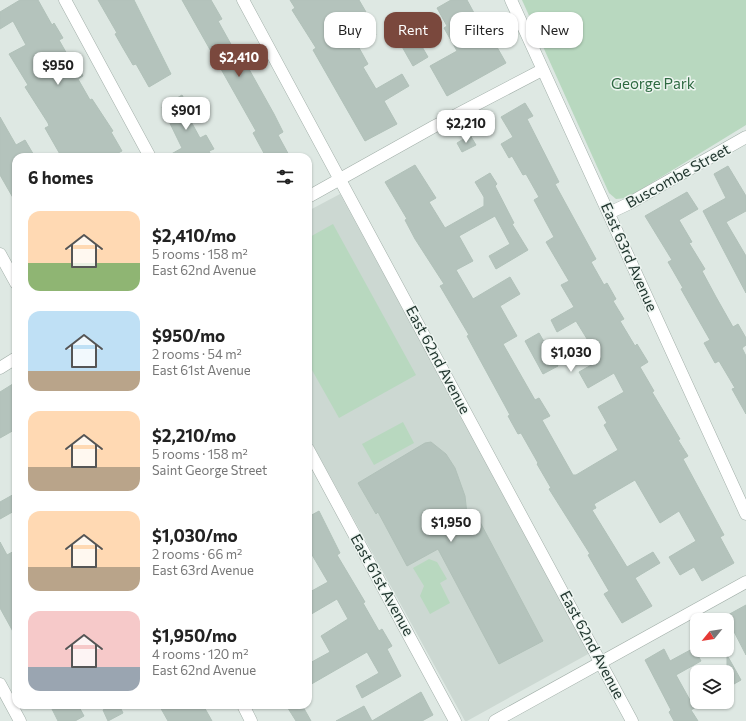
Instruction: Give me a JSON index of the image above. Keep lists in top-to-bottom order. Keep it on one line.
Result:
{"streets":{"street":["Buscombe Street","East 63rd Avenue","East 62nd Avenue","East 61st Avenue"]},"crossings":[["Buscombe Street","East 63rd Avenue"]],"parks":["George Park"],"north":"bottom left","page":{"chip":["Buy","Rent","Filters","New"],"price":["$2,410","$950","$901","$2,210","$1,030","$1,950"],"heading":"6 homes","list":[{"name":"$2,410/mo","note":"5 rooms · 158 m² · East 62nd Avenue"},{"name":"$950/mo","note":"2 rooms · 54 m² · East 61st Avenue"},{"name":"$2,210/mo","note":"5 rooms · 158 m² · Saint George Street"},{"name":"$1,030/mo","note":"2 rooms · 66 m² · East 63rd Avenue"},{"name":"$1,950/mo","note":"4 rooms · 120 m² · East 62nd Avenue"}]}}
